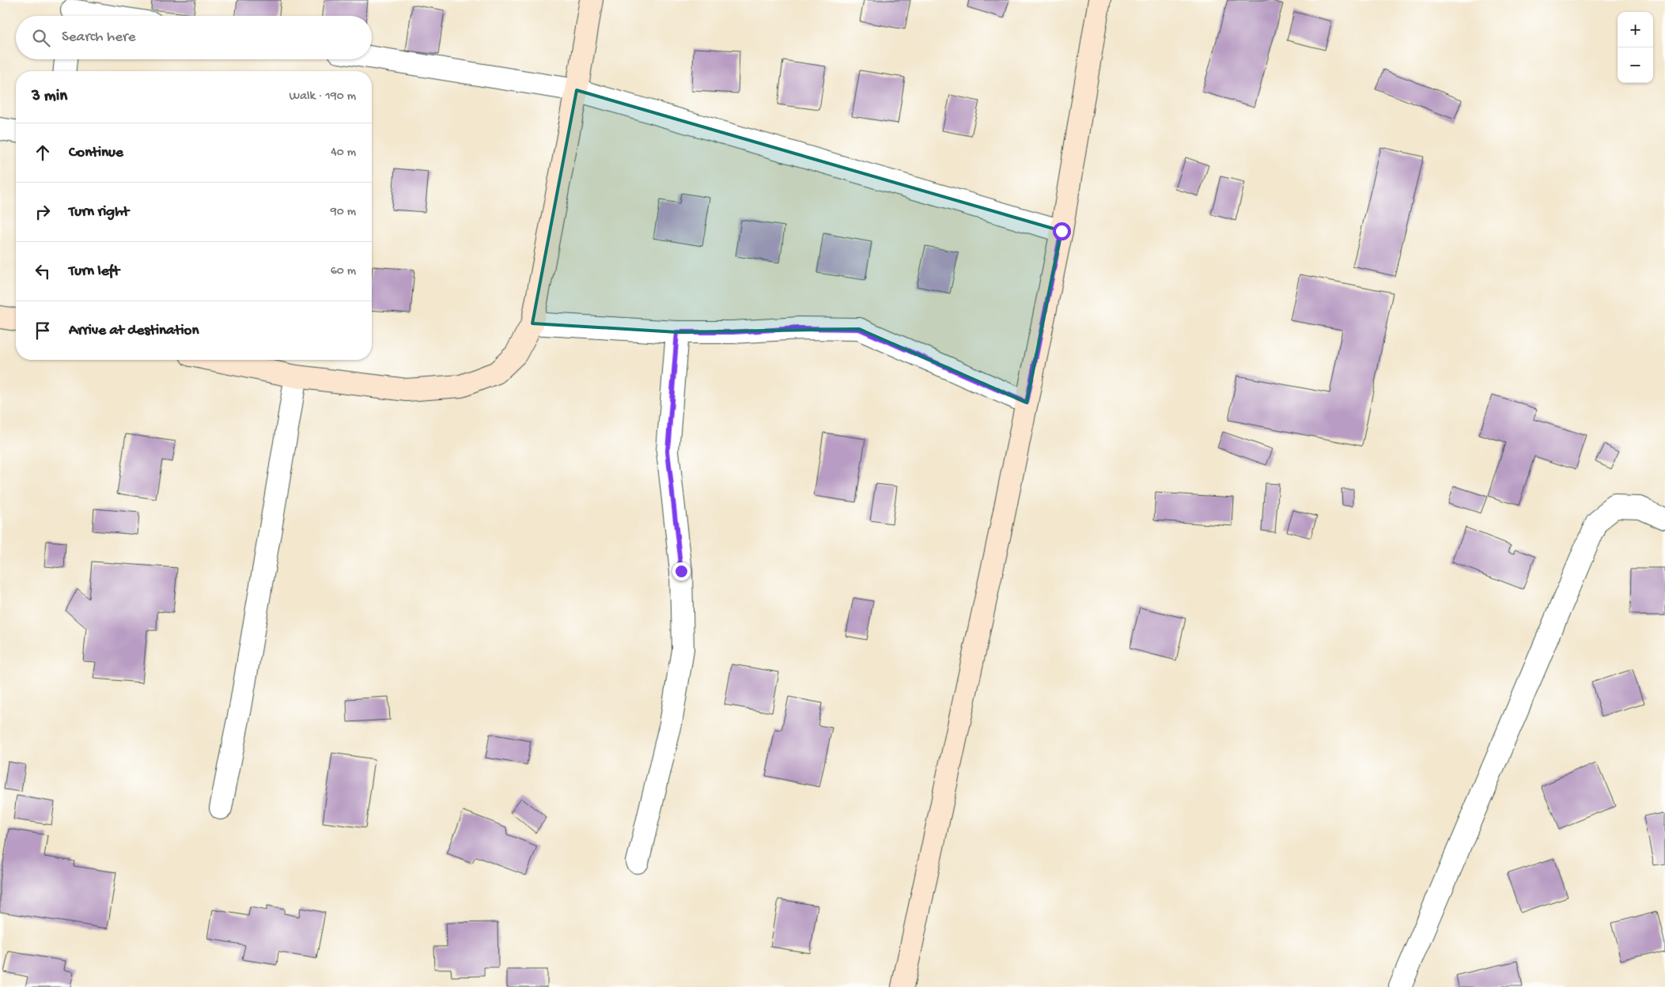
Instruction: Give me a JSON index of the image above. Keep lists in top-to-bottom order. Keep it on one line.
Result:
{"page":{"map_buttons":["+","−"],"search":"Search here","heading":["3 min","Walk · 190 m"],"list":[["Continue","40 m"],["Turn right","90 m"],["Turn left","60 m"],"Arrive at destination"]}}
